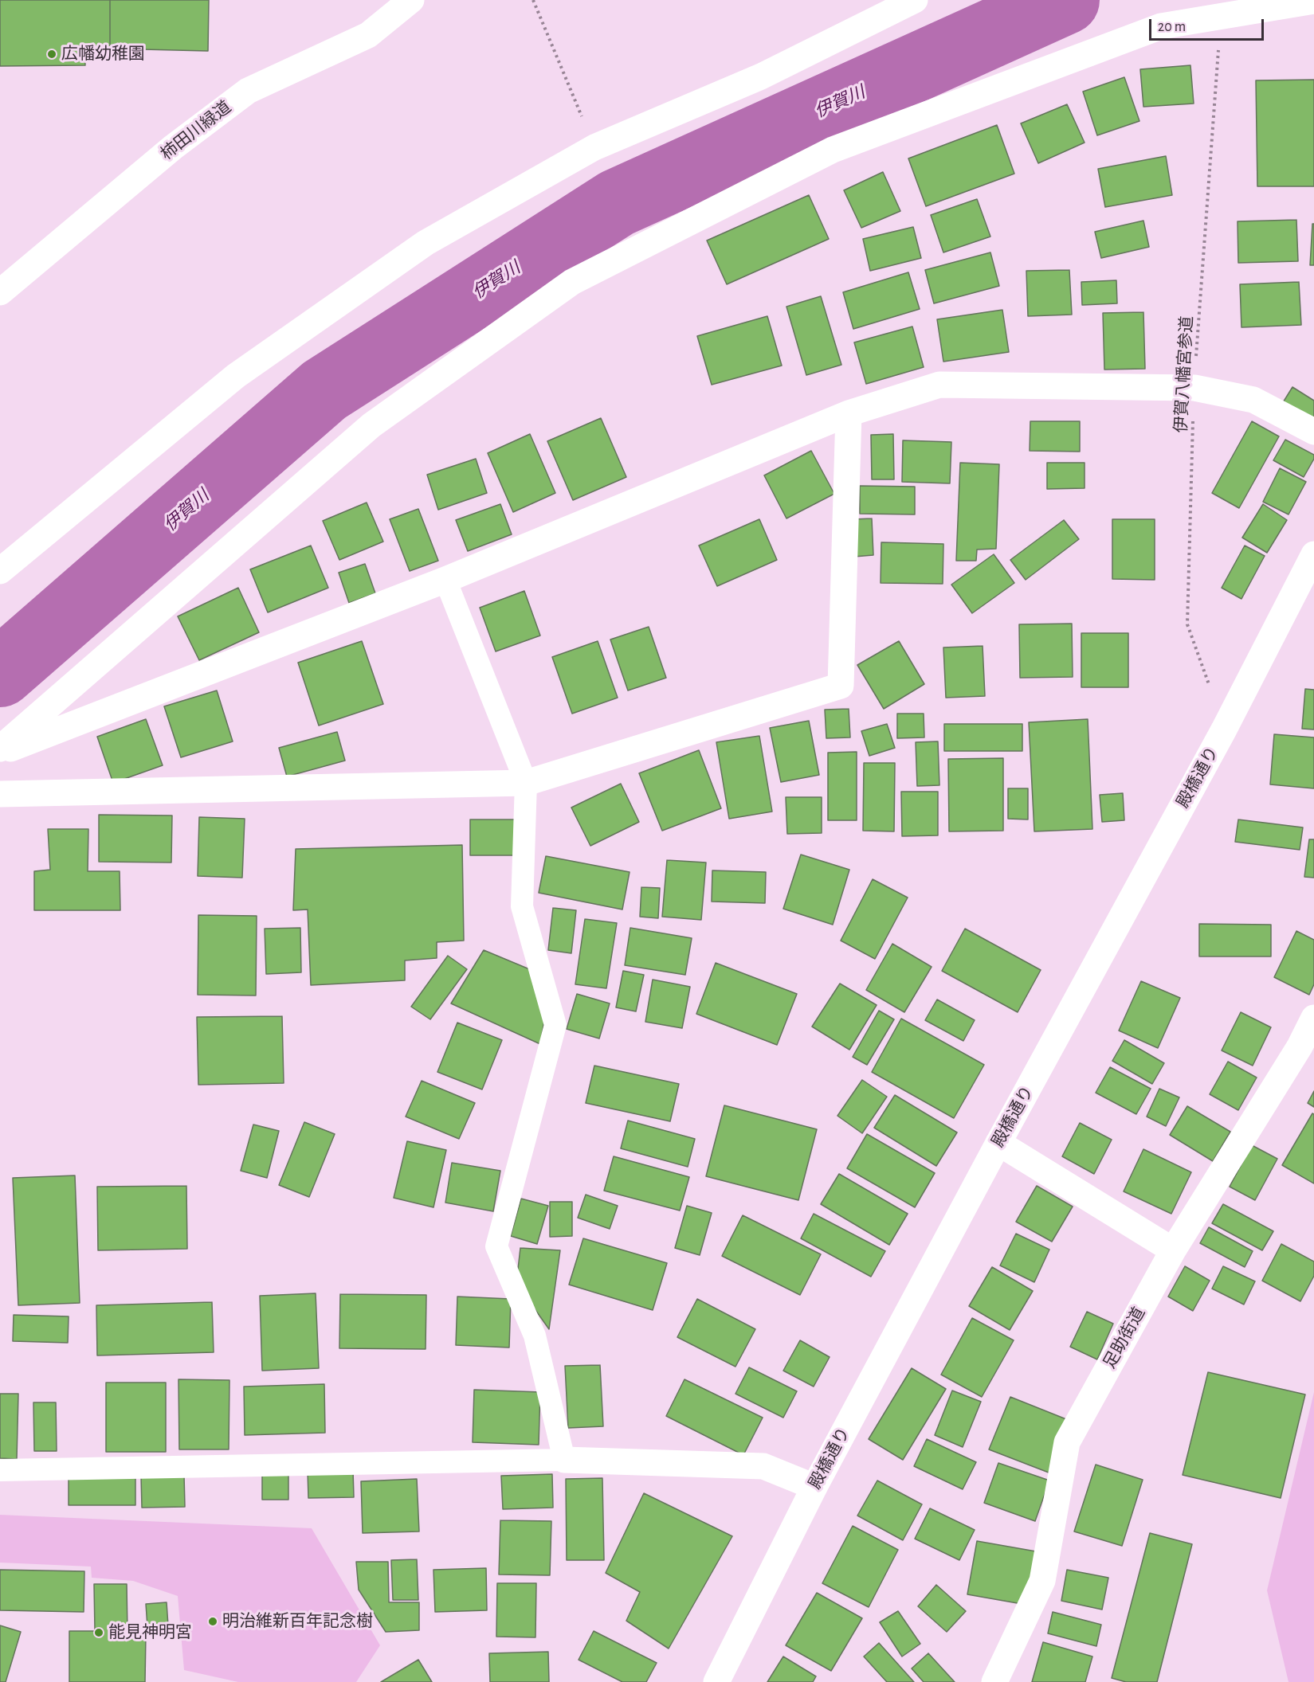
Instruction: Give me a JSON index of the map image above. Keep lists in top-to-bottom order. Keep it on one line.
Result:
{"streets":{"street":["柿田川緑道","殿橋通り","足助街道"],"path":["伊賀八幡宮参道"]},"crossings":[["伊賀八幡宮参道","殿橋通り"]],"water":["伊賀川"],"places":["広幡幼稚園","明治維新百年記念樹","能見神明宮"],"scale_bar":"20 m"}
